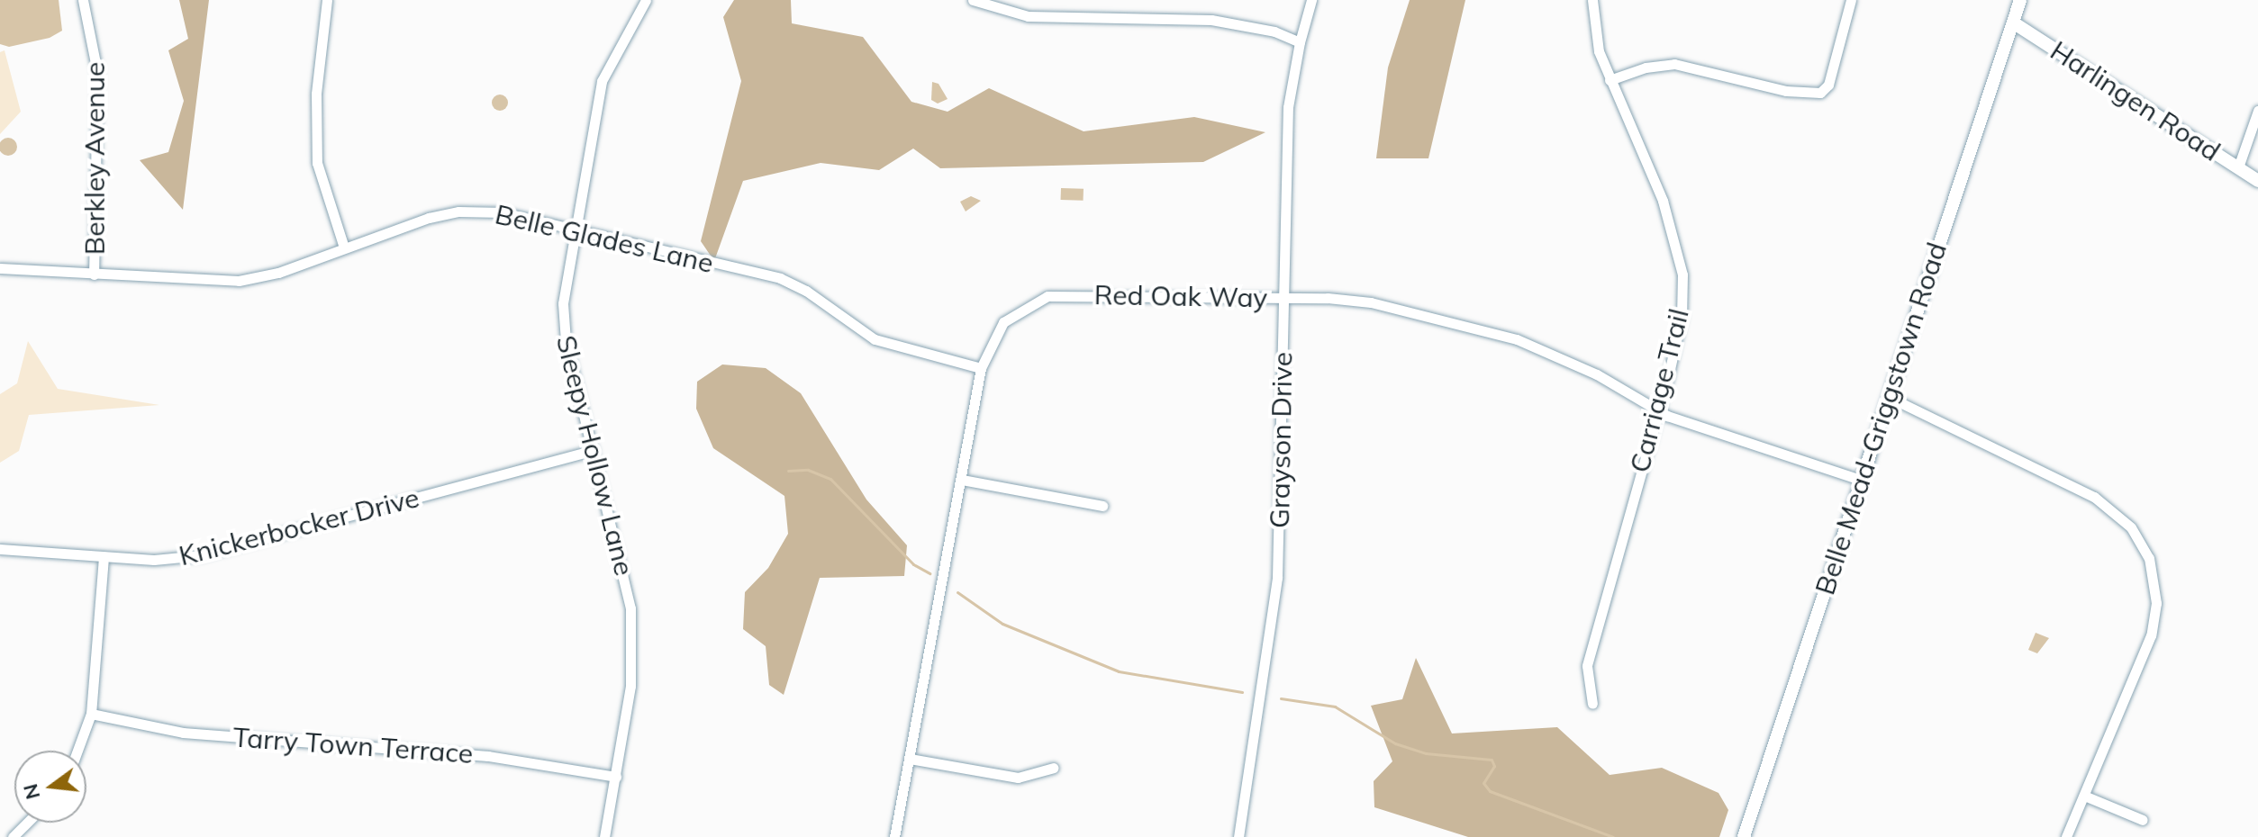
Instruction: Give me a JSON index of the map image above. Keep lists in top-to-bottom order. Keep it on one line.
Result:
{"streets":{"street":["Harlingen Road","Berkley Avenue","Belle Glades Lane","Red Oak Way","Carriage Trail","Belle Mead-Griggstown Road","Grayson Drive","Sleepy Hollow Lane","Knickerbocker Drive","Tarry Town Terrace"]},"crossings":[["Harlingen Road","Belle Mead-Griggstown Road"],["Berkley Avenue","Belle Glades Lane"],["Belle Glades Lane","Red Oak Way"],["Belle Glades Lane","Sleepy Hollow Lane"],["Red Oak Way","Carriage Trail"],["Red Oak Way","Belle Mead-Griggstown Road"],["Red Oak Way","Grayson Drive"],["Sleepy Hollow Lane","Knickerbocker Drive"],["Sleepy Hollow Lane","Tarry Town Terrace"]],"north":"left"}
